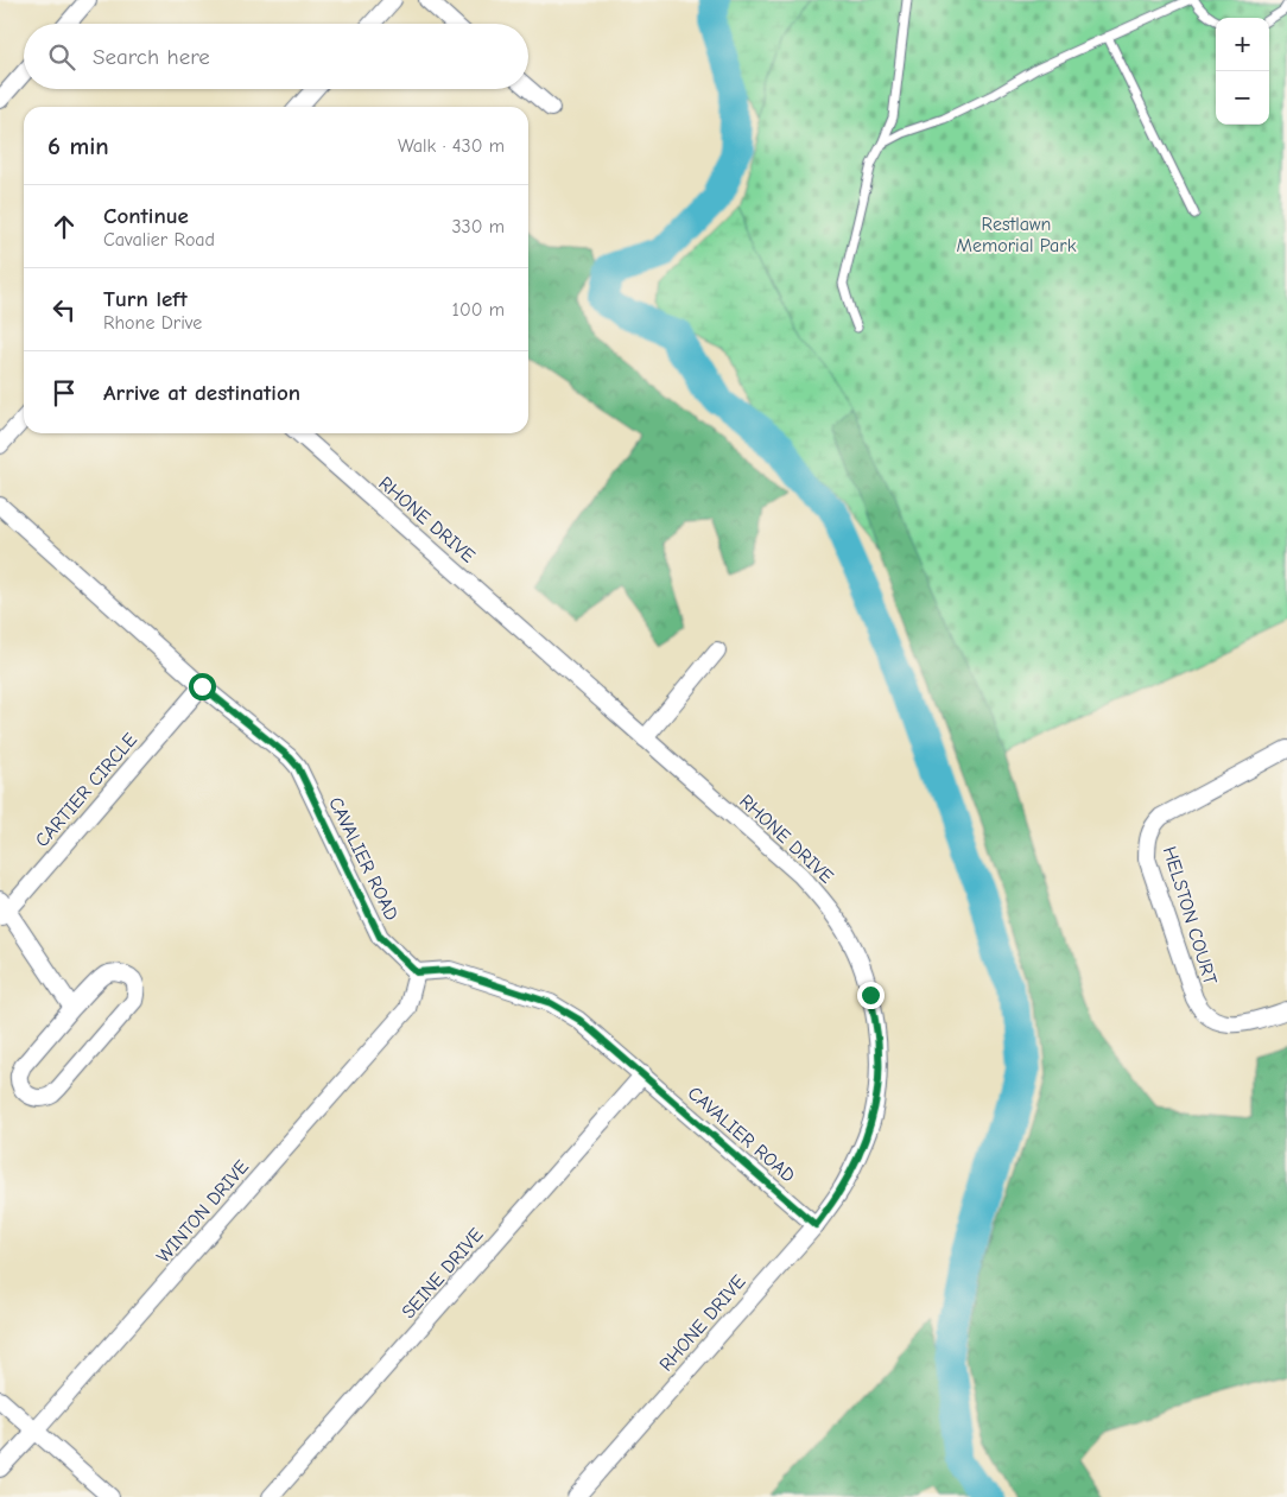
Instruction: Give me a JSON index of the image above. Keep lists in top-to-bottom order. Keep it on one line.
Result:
{"streets":{"street":["RHONE DRIVE","CARTIER CIRCLE","CAVALIER ROAD","HELSTON COURT","WINTON DRIVE","SEINE DRIVE"]},"crossings":[["RHONE DRIVE","CAVALIER ROAD"],["CARTIER CIRCLE","CAVALIER ROAD"],["CAVALIER ROAD","WINTON DRIVE"],["CAVALIER ROAD","SEINE DRIVE"]],"parks":["Restlawn Memorial Park"],"page":{"map_buttons":["+","−"],"search":"Search here","heading":["6 min","Walk · 430 m"],"list":[["Continue","Cavalier Road","330 m"],["Turn left","Rhone Drive","100 m"],"Arrive at destination"]}}
